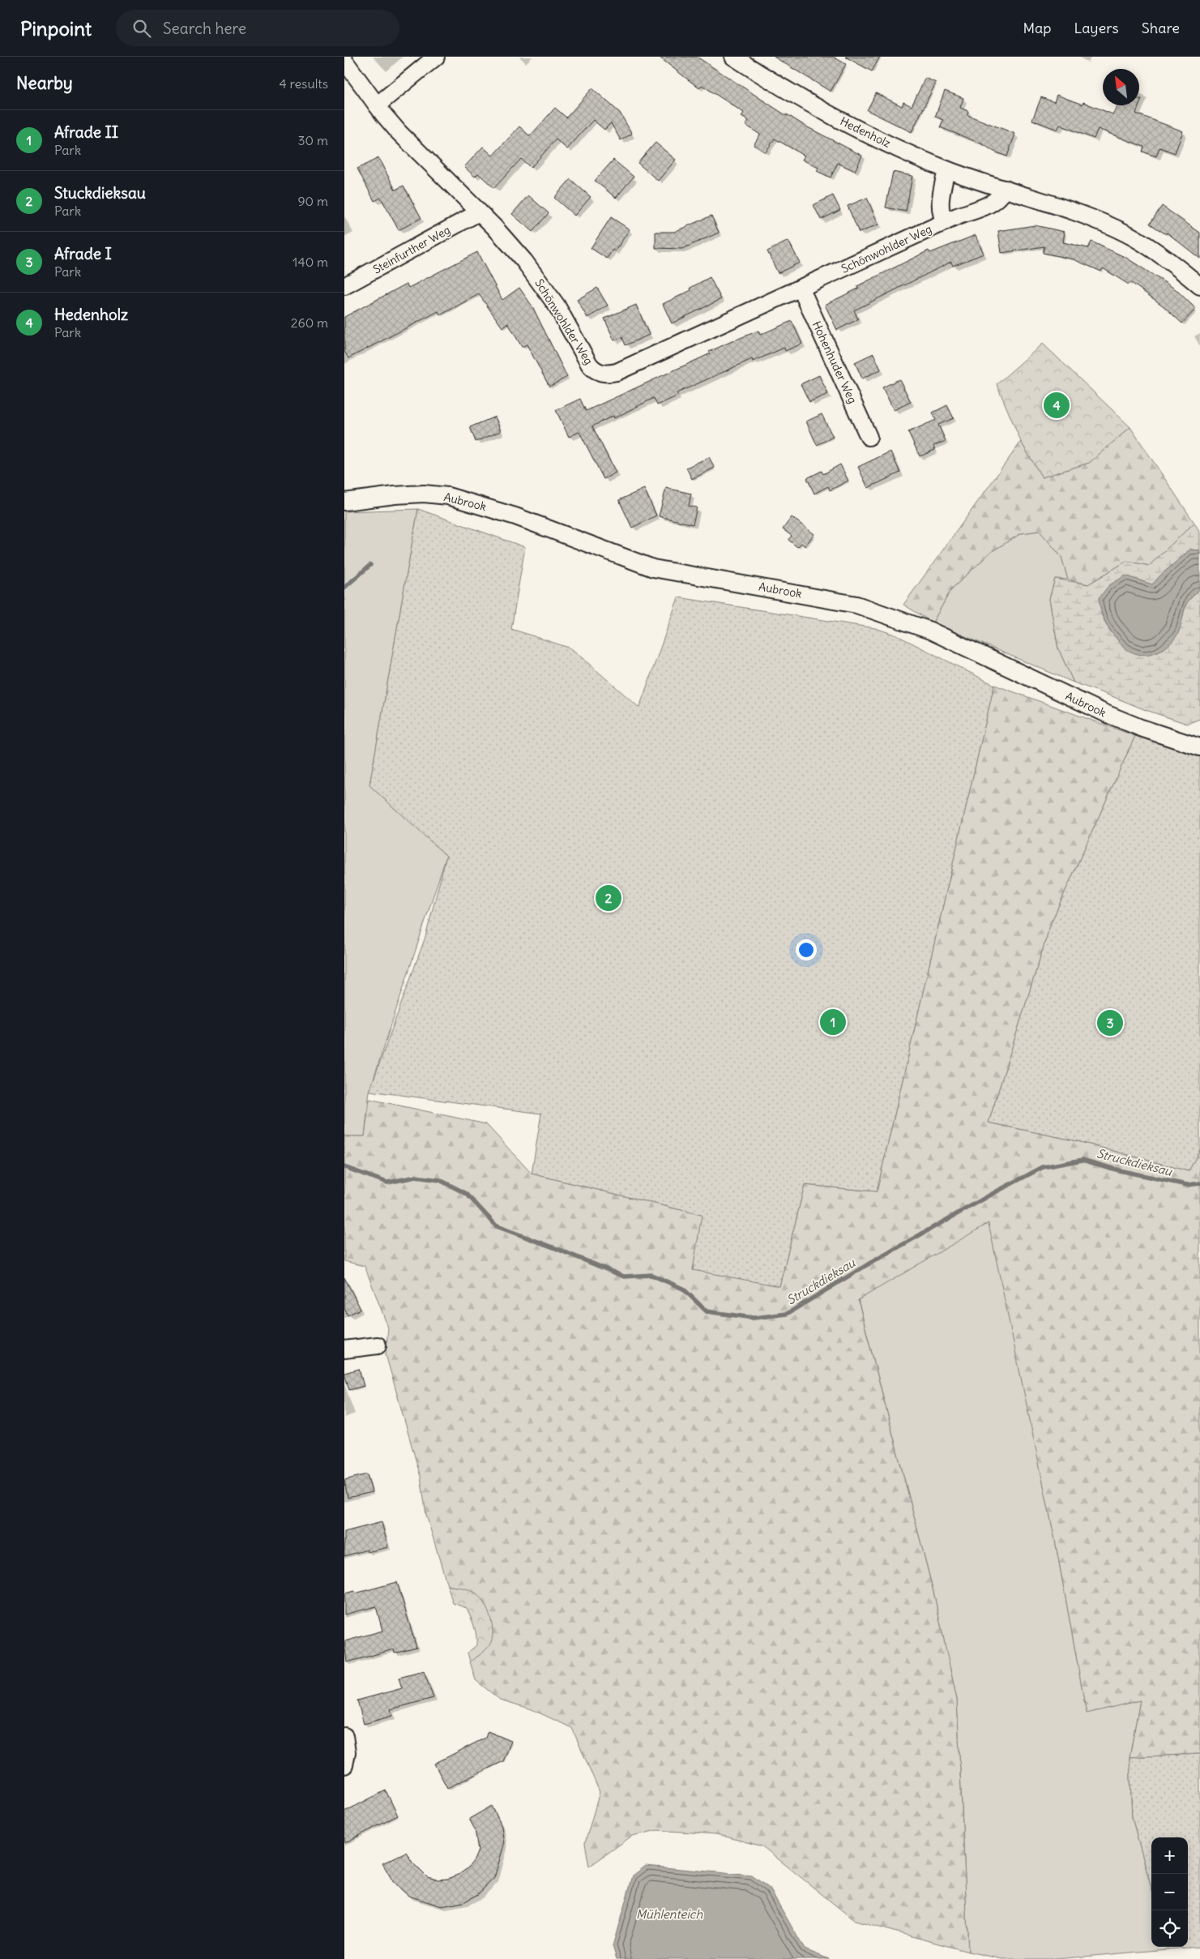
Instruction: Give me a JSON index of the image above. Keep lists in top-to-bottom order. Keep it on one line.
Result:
{"streets":{"street":["Hedenholz","Schönwohlder Weg","Steinfurther Weg","Hohenhuder Weg","Aubrook"]},"crossings":[["Hedenholz","Schönwohlder Weg"],["Schönwohlder Weg","Steinfurther Weg"],["Schönwohlder Weg","Hohenhuder Weg"]],"water":["Struckdieksau","Mühlenteich"],"north":"top left","page":{"header":"Pinpoint","search":"Search here","nav":["Map","Layers","Share"],"heading":["Nearby","4 results"],"list":[{"mark":"1","name":"Afrade II","note":"Park","value":"30 m"},{"mark":"2","name":"Stuckdieksau","note":"Park","value":"90 m"},{"mark":"3","name":"Afrade I","note":"Park","value":"140 m"},{"mark":"4","name":"Hedenholz","note":"Park","value":"260 m"}],"pins":["4","2","1","3"],"map_buttons":["+","−"]}}
